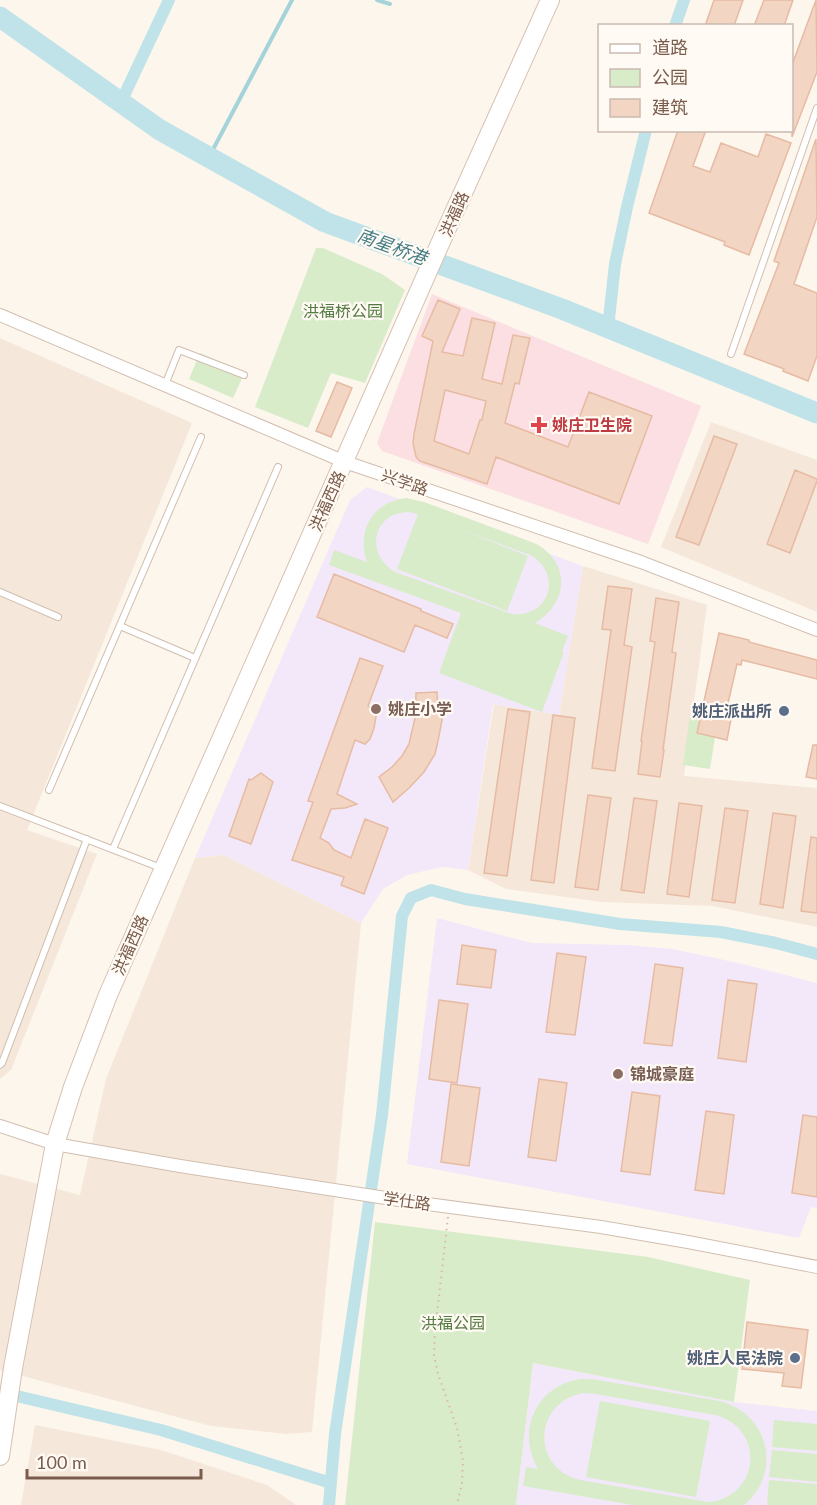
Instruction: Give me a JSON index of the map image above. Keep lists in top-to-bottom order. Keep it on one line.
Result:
{"streets":{"street":["洪福路","兴学路","洪福西路","学仕路"]},"crossings":[["洪福路","兴学路"],["洪福路","洪福西路"],["兴学路","洪福西路"],["洪福西路","学仕路"]],"water":["南星桥港"],"parks":["洪福桥公园","洪福公园"],"places":{"health":["姚庄卫生院"],"other":["姚庄小学","姚庄派出所","锦城豪庭","姚庄人民法院"]},"legend":["道路","公园","建筑"],"scale_bar":"100 m"}
